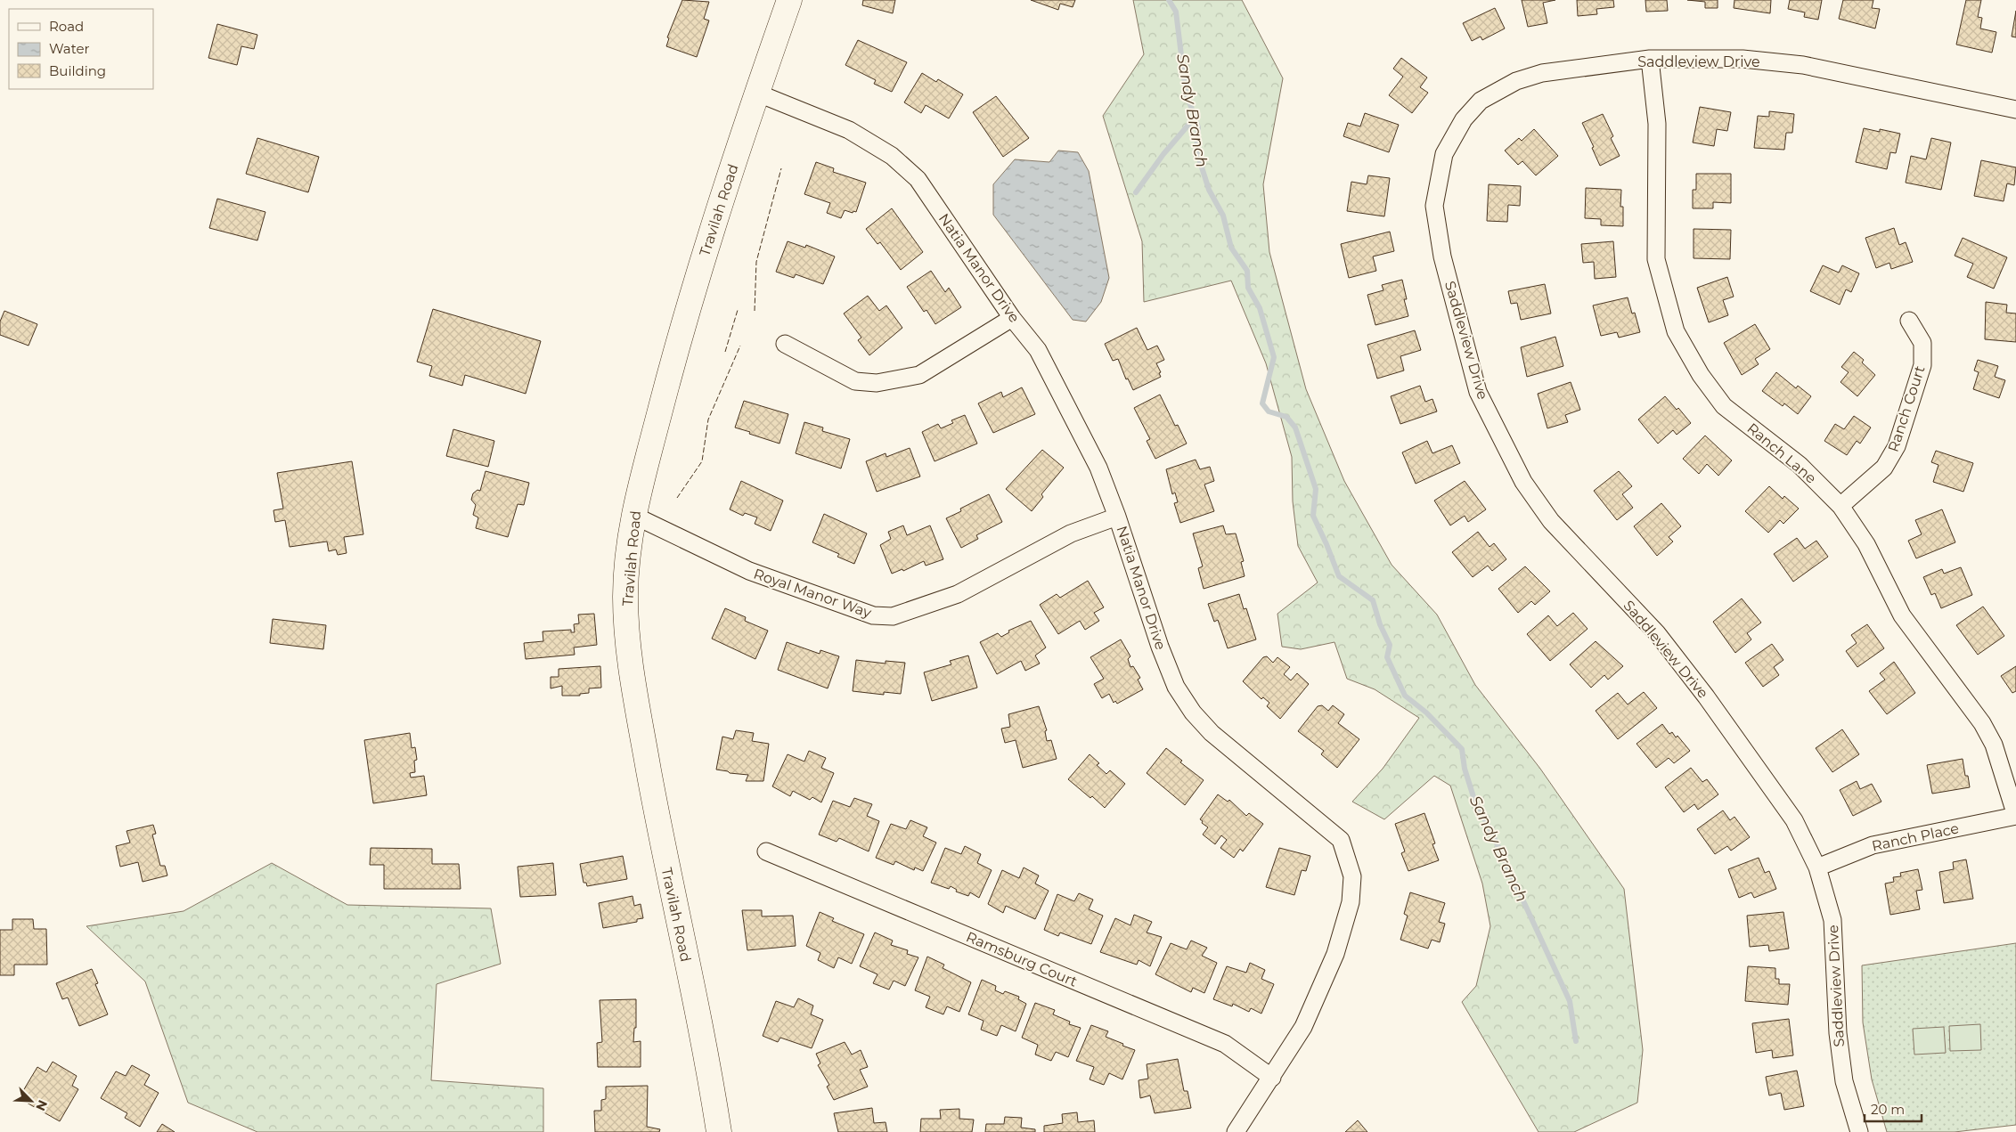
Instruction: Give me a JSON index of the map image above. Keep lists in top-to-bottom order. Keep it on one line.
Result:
{"streets":{"main road":["Travilah Road"],"street":["Saddleview Drive","Natia Manor Drive","Ranch Court","Ranch Lane","Royal Manor Way","Ranch Place","Ramsburg Court"]},"crossings":[["Saddleview Drive","Ranch Lane"],["Saddleview Drive","Ranch Place"],["Travilah Road","Natia Manor Drive"],["Travilah Road","Royal Manor Way"],["Natia Manor Drive","Royal Manor Way"],["Natia Manor Drive","Ramsburg Court"],["Ranch Court","Ranch Lane"],["Ranch Lane","Ranch Place"]],"water":["Sandy Branch"],"legend":["Road","Water","Building"],"scale_bar":"20 m","north":"bottom right"}
